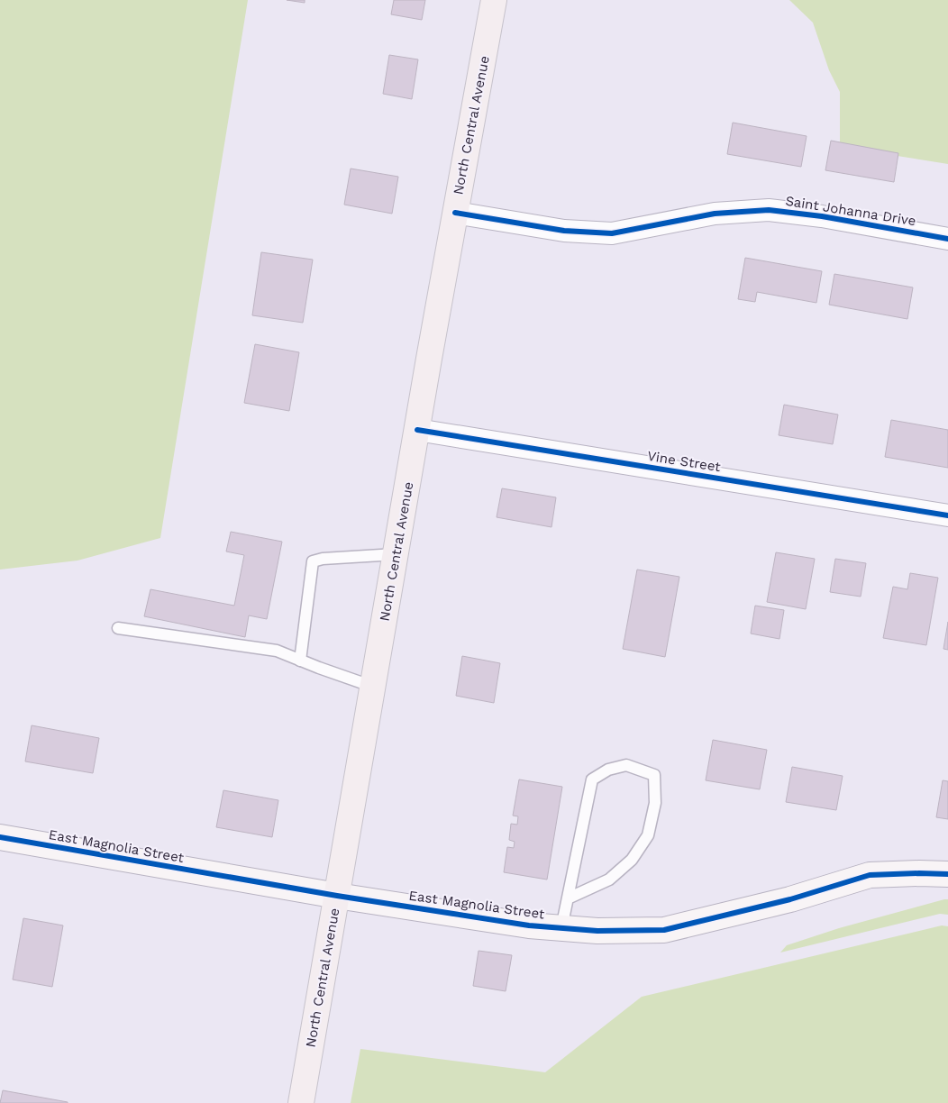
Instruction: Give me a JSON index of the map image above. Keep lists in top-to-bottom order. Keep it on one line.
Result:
{"streets":{"main road":["North Central Avenue"],"street":["Saint Johanna Drive","Vine Street","East Magnolia Street"]},"crossings":[["North Central Avenue","Saint Johanna Drive"],["North Central Avenue","Vine Street"],["North Central Avenue","East Magnolia Street"]]}
